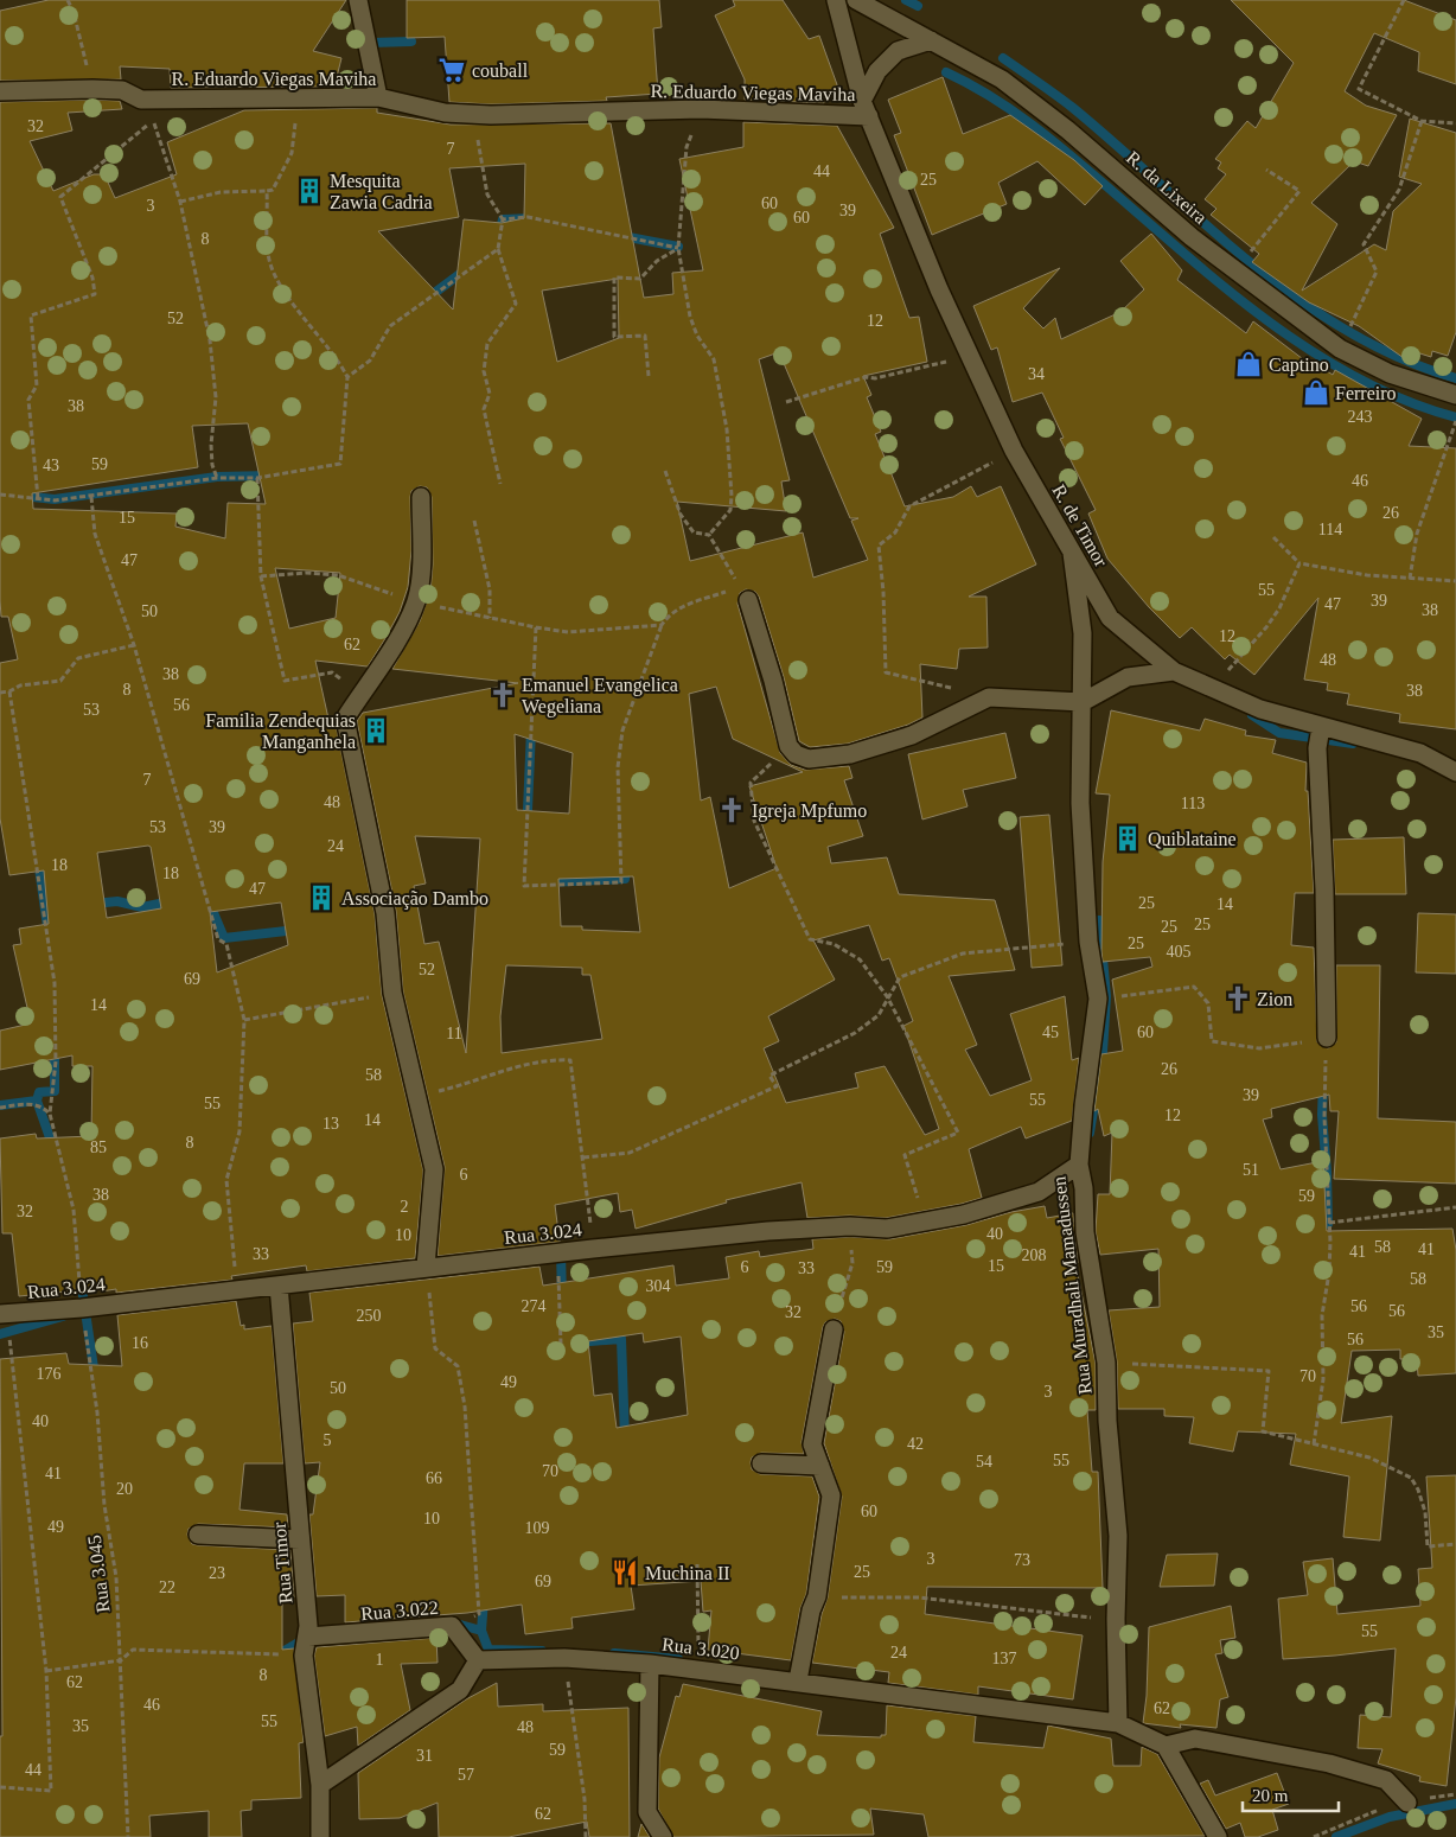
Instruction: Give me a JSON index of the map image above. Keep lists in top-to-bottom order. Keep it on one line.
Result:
{"streets":{"street":["R. Eduardo Viegas Maviha","R. da Lixeira","R. de Timor","Rua 3.024","Rua Muradhali Mamadussen","Rua Timor","Rua 3.022","Rua 3.020"],"path":["Rua 3.045"]},"crossings":[["R. Eduardo Viegas Maviha","R. de Timor"],["R. de Timor","Rua Muradhali Mamadussen"],["Rua 3.024","Rua Muradhali Mamadussen"],["Rua 3.024","Rua Timor"],["Rua 3.024","Rua 3.045"],["Rua Muradhali Mamadussen","Rua 3.020"],["Rua Timor","Rua 3.022"],["Rua 3.022","Rua 3.020"]],"places":{"supermarket":["couball"],"building":["Mesquita Zawia Cadria","Familia Zendequias Manganhela","Quiblataine","Associação Dambo"],"shop":["Captino","Ferreiro"],"church":["Emanuel Evangelica Wegeliana","Igreja Mpfumo","Zion"],"restaurant":["Muchina II"]},"house_numbers":["32","7","44","25","60","3","39","60","8","52","12","34","38","243","59","43","46","26","15","114","47","55","39","47","38","50","12","62","48","38","8","38","56","53","7","48","113","53","39","24","18","18","47","25","14","25","25","25","405","52","69","14","45","60","11","26","58","39","55","55","12","14","13","8","85","51","6","38","59","2","32","40","10","58","41","41","33","208","15","6","59","33","58","304","274","56","56","32","250","35","56","16","176","70","49","50","3","40","5","42","55","54","70","41","66","20","60","10","49","109","3","73","25","23","69","22","55","24","137","1","8","62","46","62","55","35","48","59","31","44","57","62"],"scale_bar":"20 m"}
